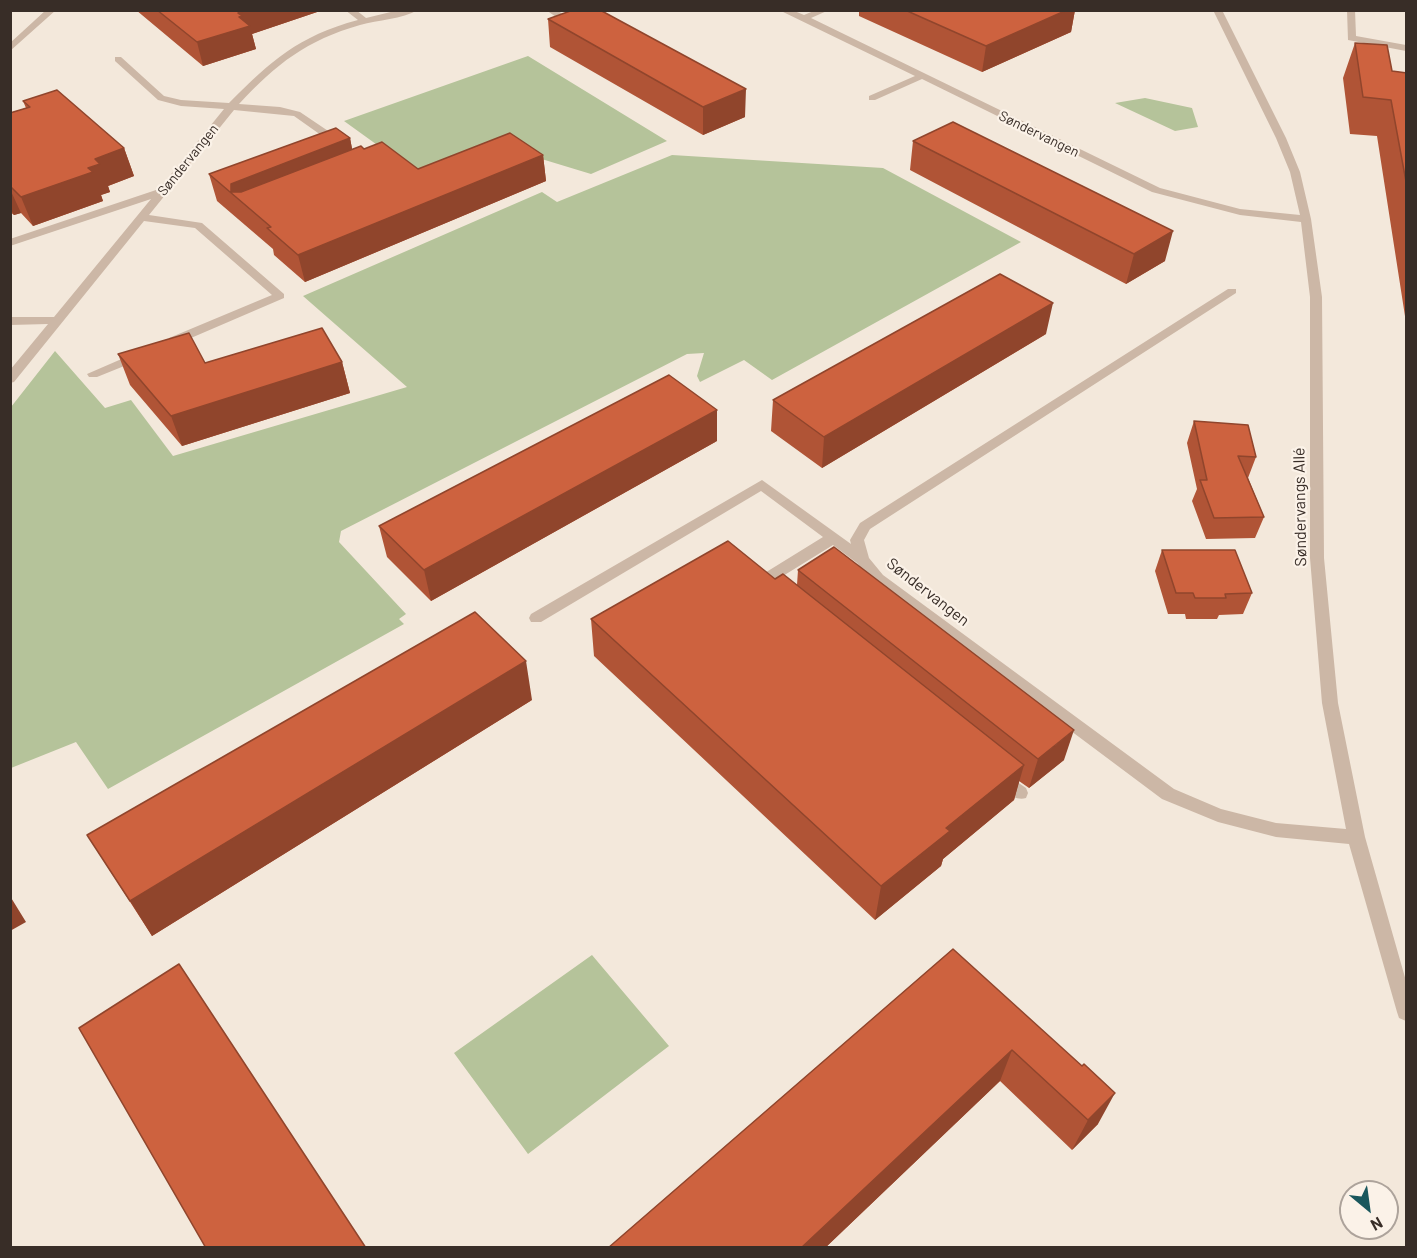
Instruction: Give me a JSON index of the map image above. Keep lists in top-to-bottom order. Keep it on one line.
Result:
{"streets":{"street":["Søndervangen","Søndervangs Allé"]},"crossings":[["Søndervangen","Søndervangs Allé"]],"north":"bottom right"}
